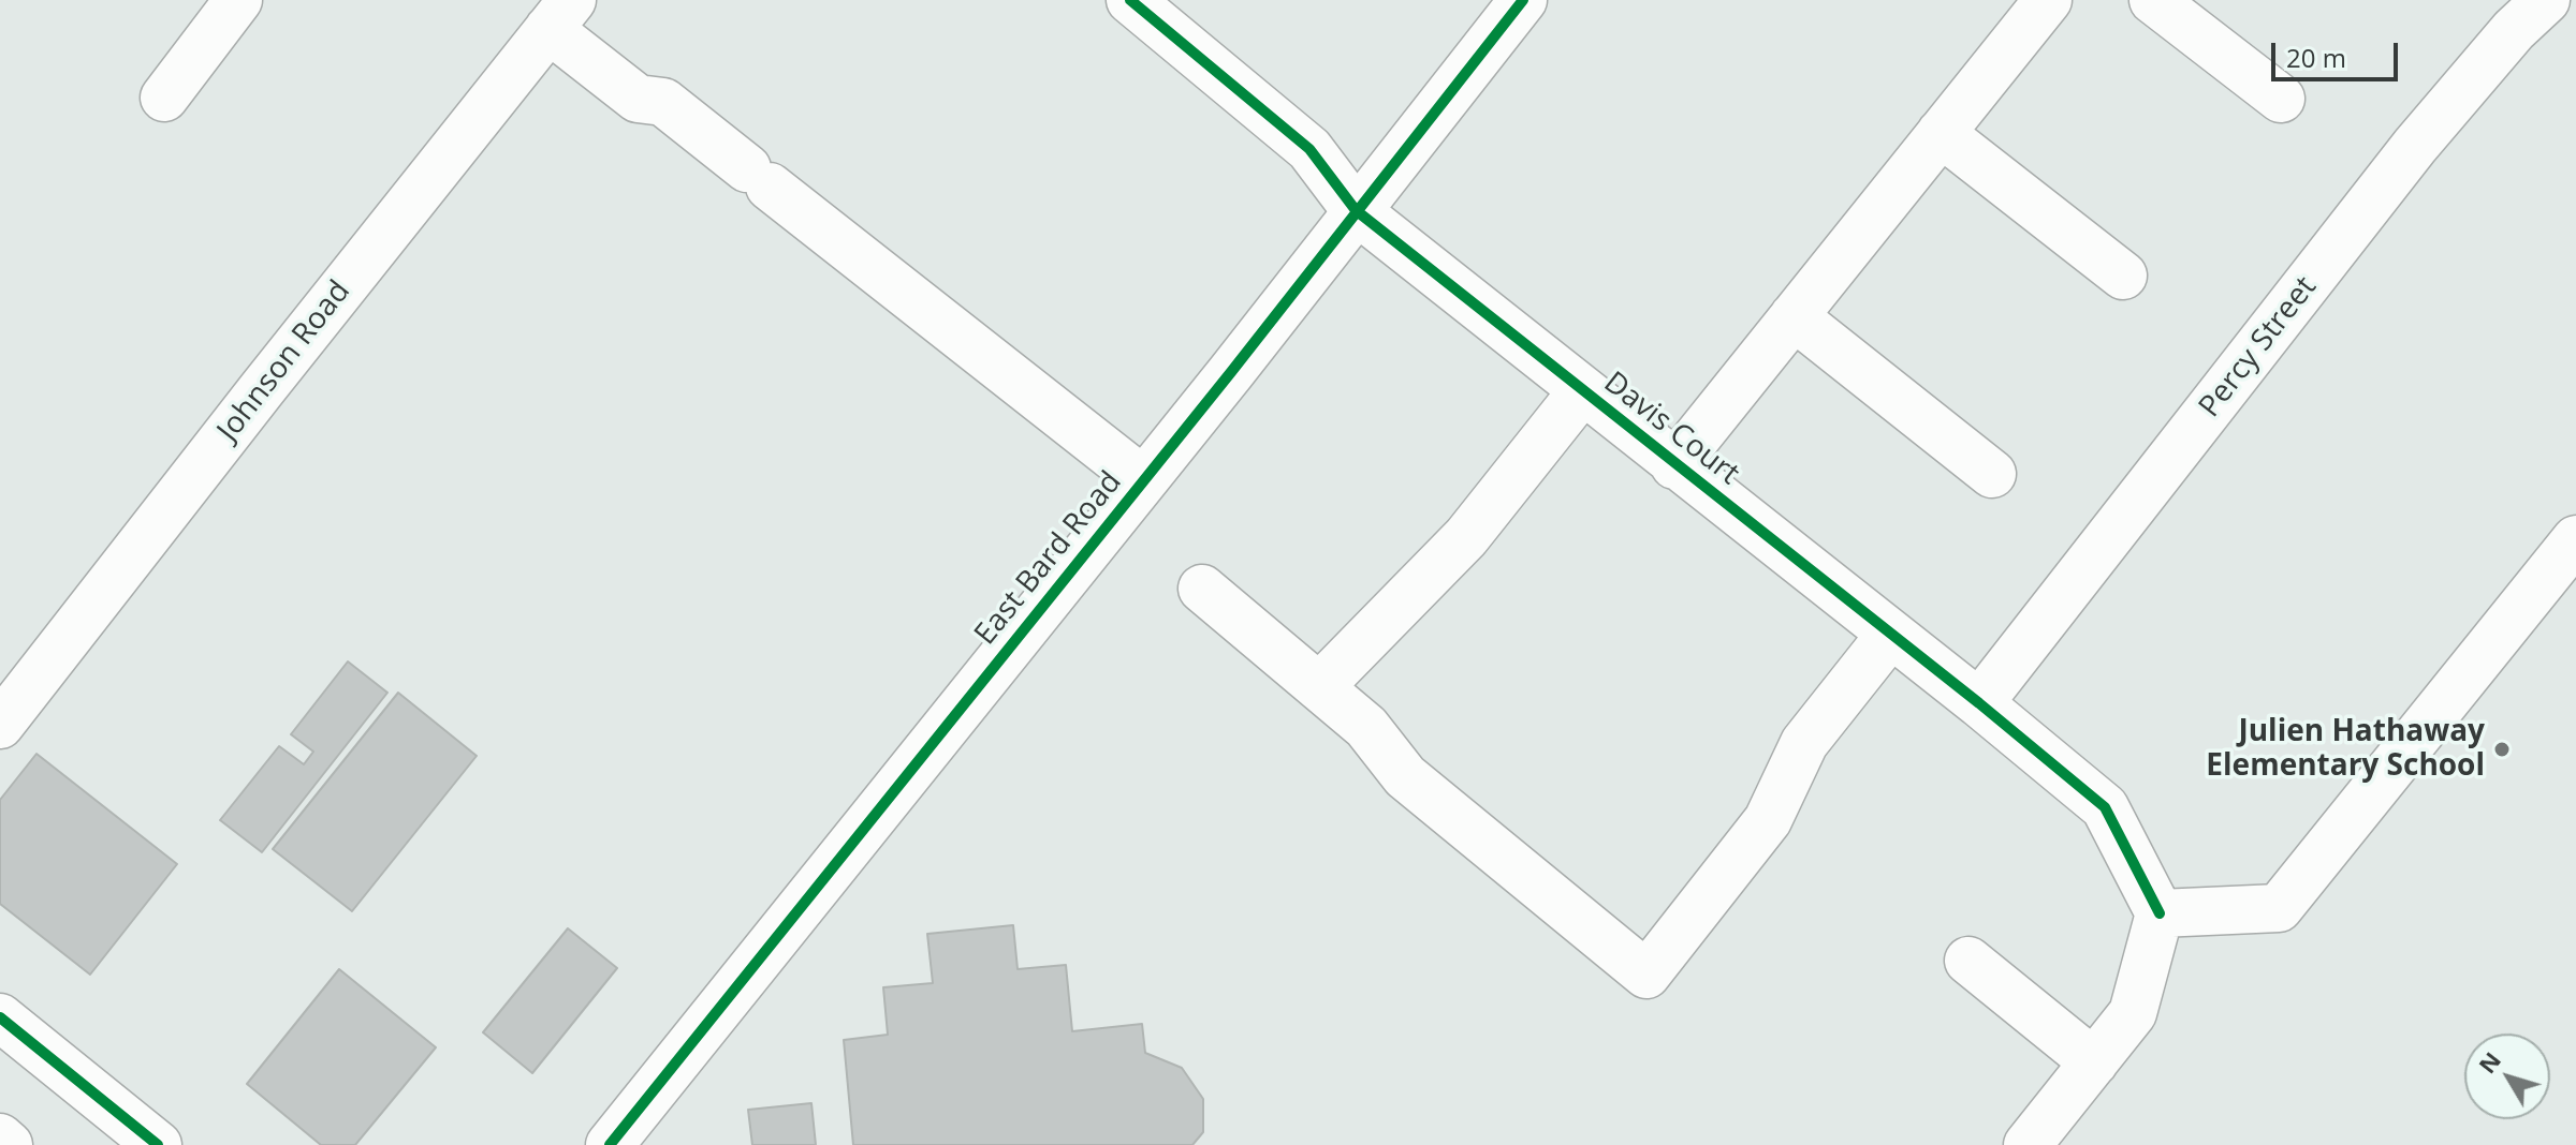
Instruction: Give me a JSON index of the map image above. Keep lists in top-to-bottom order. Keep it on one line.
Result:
{"streets":{"street":["Percy Street","Johnson Road","Davis Court","East Bard Road"]},"crossings":[["Percy Street","Davis Court"],["Davis Court","East Bard Road"]],"places":["Julien Hathaway Elementary School"],"scale_bar":"20 m","north":"top left"}
